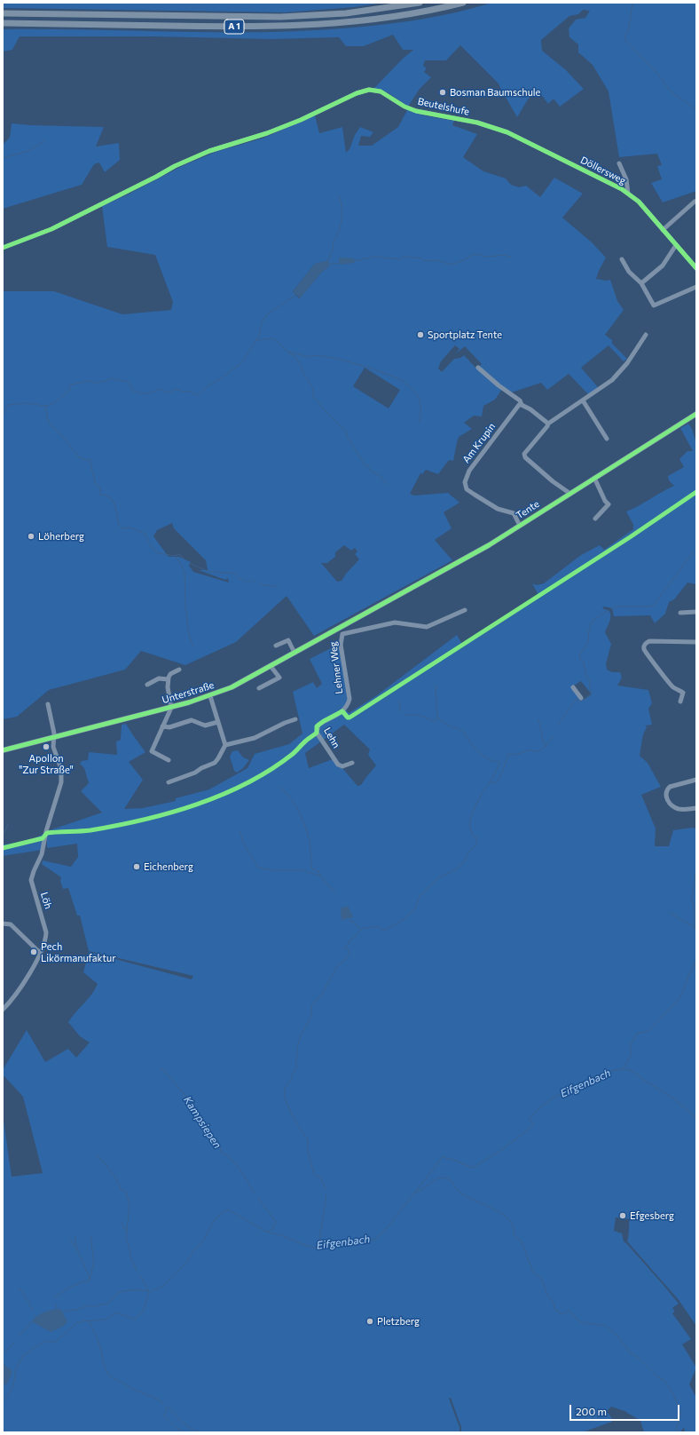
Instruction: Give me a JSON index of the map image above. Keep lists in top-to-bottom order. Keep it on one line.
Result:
{"streets":{"highway":["A 1"],"main road":["Tente","Unterstraße"],"street":["Beutelshufe","Döllersweg","Am Krupin","Lehner Weg","Lehn","Löh"]},"crossings":[["Beutelshufe","Döllersweg"],["Am Krupin","Tente"],["Tente","Unterstraße"],["Lehner Weg","Unterstraße"],["Lehner Weg","Lehn"],["Unterstraße","Löh"]],"water":["Eifgenbach","Kampsiepen"],"places":["Bosman Baumschule","Sportplatz Tente","Löherberg","Apollon \"Zur Straße\"","Eichenberg","Pech Likörmanufaktur","Efgesberg","Pletzberg"],"scale_bar":"200 m"}
